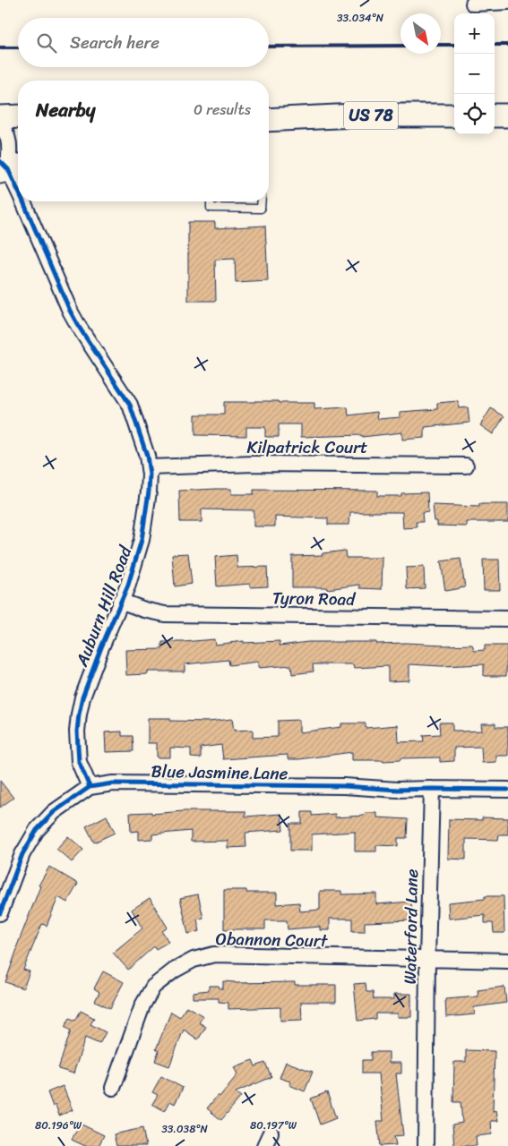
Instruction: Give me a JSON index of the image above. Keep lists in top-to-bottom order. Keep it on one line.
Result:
{"streets":{"main road":["US 78"],"street":["Kilpatrick Court","Tyron Road","Auburn Hill Road","Blue Jasmine Lane","Waterford Lane","Obannon Court"]},"crossings":[["Kilpatrick Court","Auburn Hill Road"],["Tyron Road","Auburn Hill Road"],["Auburn Hill Road","Blue Jasmine Lane"],["Blue Jasmine Lane","Waterford Lane"],["Waterford Lane","Obannon Court"]],"north":"bottom right","page":{"map_buttons":["+","−"],"search":"Search here","heading":["Nearby","0 results"]},"coordinates":["33.034°N","80.196°W","80.197°W","33.038°N"]}
